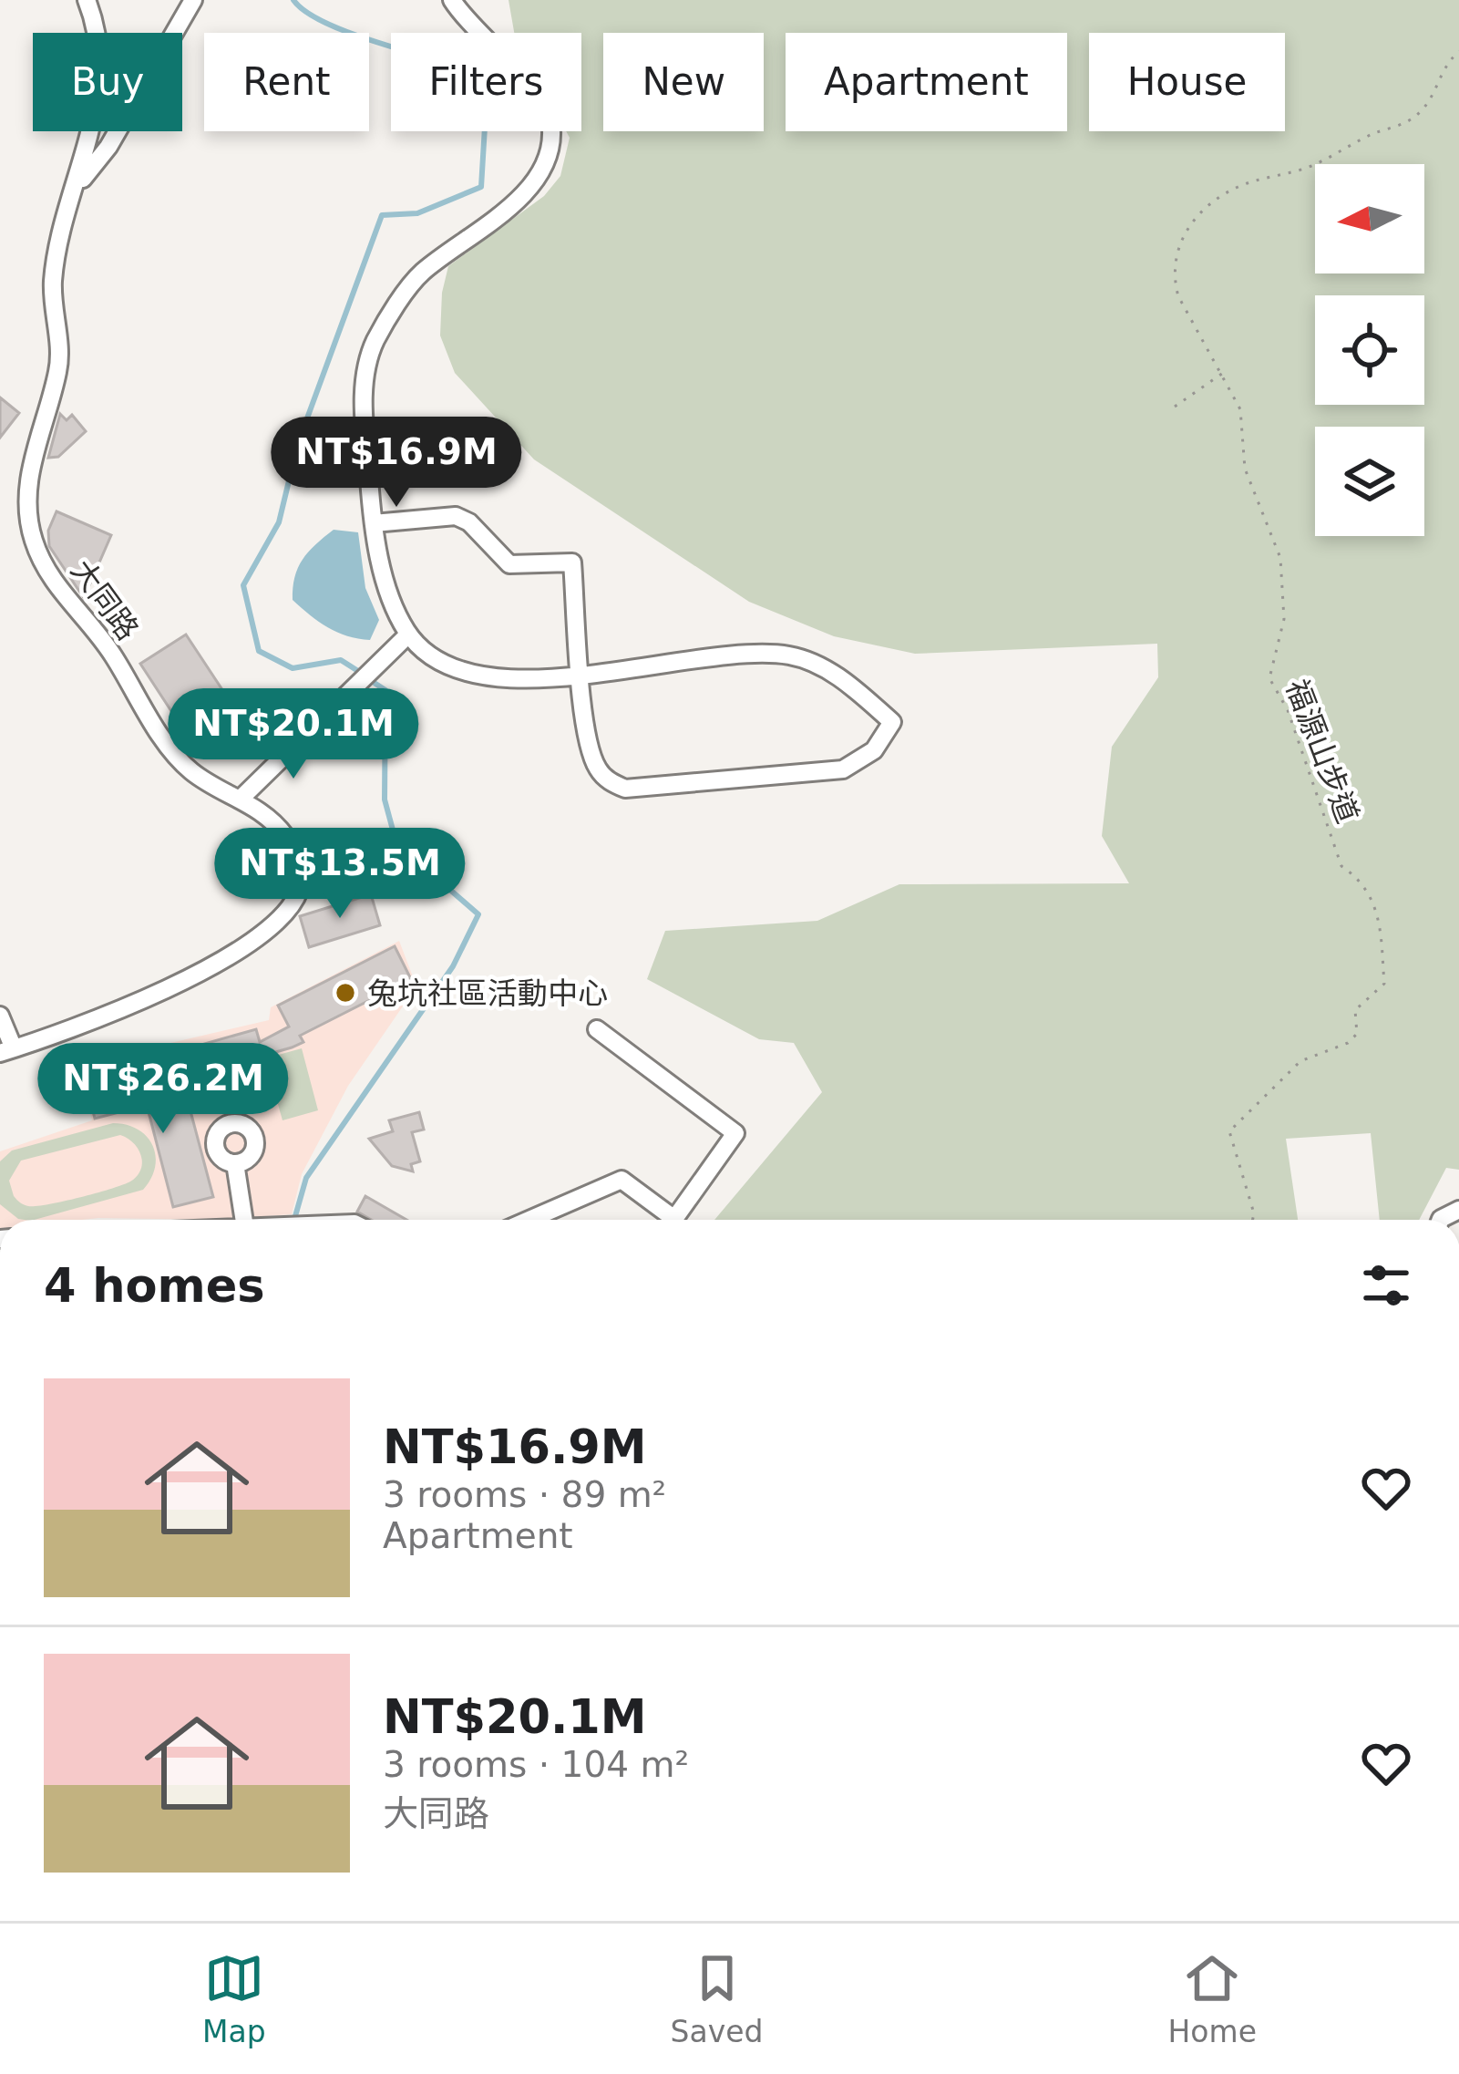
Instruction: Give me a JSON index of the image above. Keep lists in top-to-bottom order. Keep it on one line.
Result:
{"streets":{"street":["大同路"],"path":["福源山步道"]},"places":["兔坑社區活動中心"],"north":"left","page":{"chip":["Buy","Rent","Filters","New","Apartment","House"],"price":["NT$16.9M","NT$20.1M","NT$13.5M","NT$26.2M"],"heading":"4 homes","list":[{"name":"NT$16.9M","note":"3 rooms · 89 m² · Apartment"},{"name":"NT$20.1M","note":"3 rooms · 104 m² · 大同路"}],"tabs":["Map","Saved","Home"]}}
